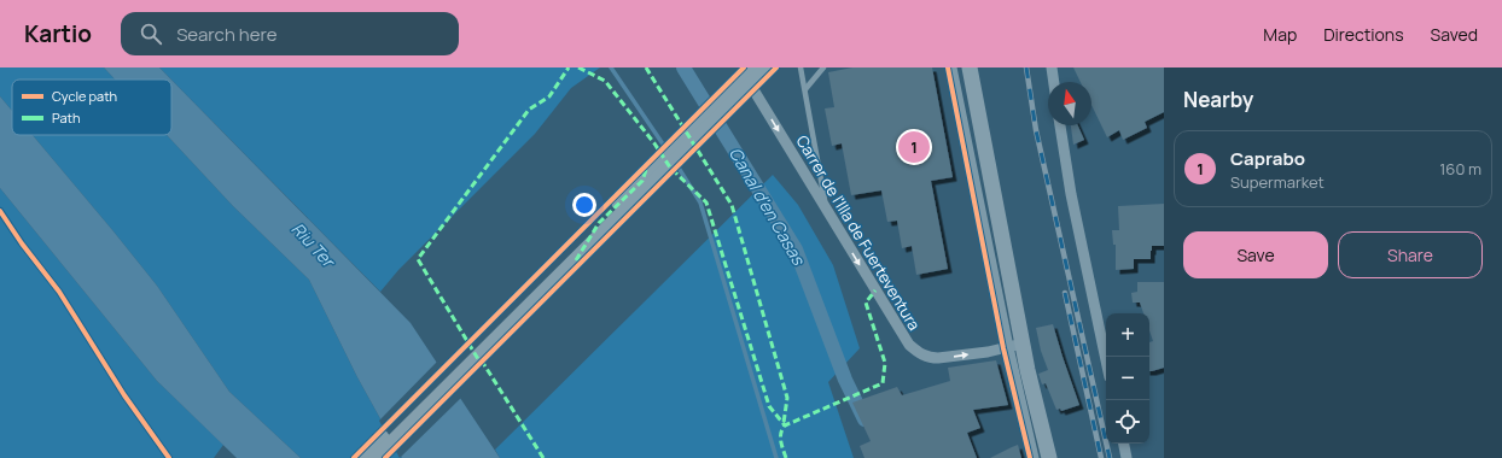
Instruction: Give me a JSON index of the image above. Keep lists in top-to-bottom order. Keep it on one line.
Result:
{"streets":{"street":["Carrer de l'Illa de Fuerteventura"]},"one_way":["Carrer de l'Illa de Fuerteventura"],"water":["Canal d'en Casas","Riu Ter"],"legend":["Cycle path","Path"],"north":"top","page":{"header":"Kartio","search":"Search here","nav":["Map","Directions","Saved"],"heading":"Nearby","pins":"1","list":[{"mark":"1","name":"Caprabo","note":"Supermarket","value":"160 m"}],"buttons":["Save","Share"],"map_buttons":["+","−"]}}
